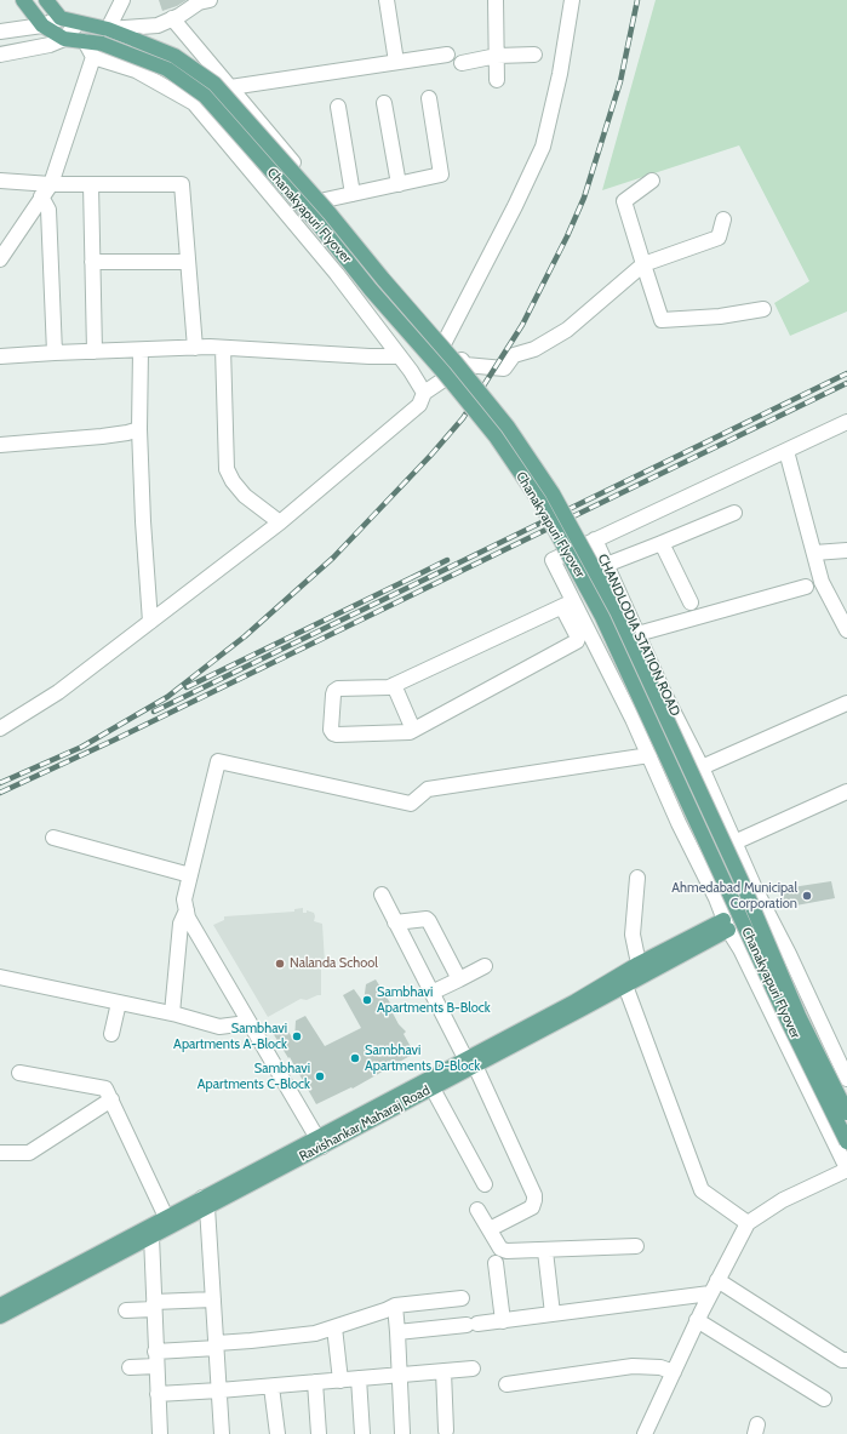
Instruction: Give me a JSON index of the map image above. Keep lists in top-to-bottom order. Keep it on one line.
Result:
{"streets":{"main road":["Chanakyapuri Flyover","Ravishankar Maharaj Road"],"street":["CHANDLODIA STATION ROAD"]},"places":["Ahmedabad Municipal Corporation","Nalanda School","Sambhavi Apartments B-Block","Sambhavi Apartments A-Block","Sambhavi Apartments D-Block","Sambhavi Apartments C-Block"]}
